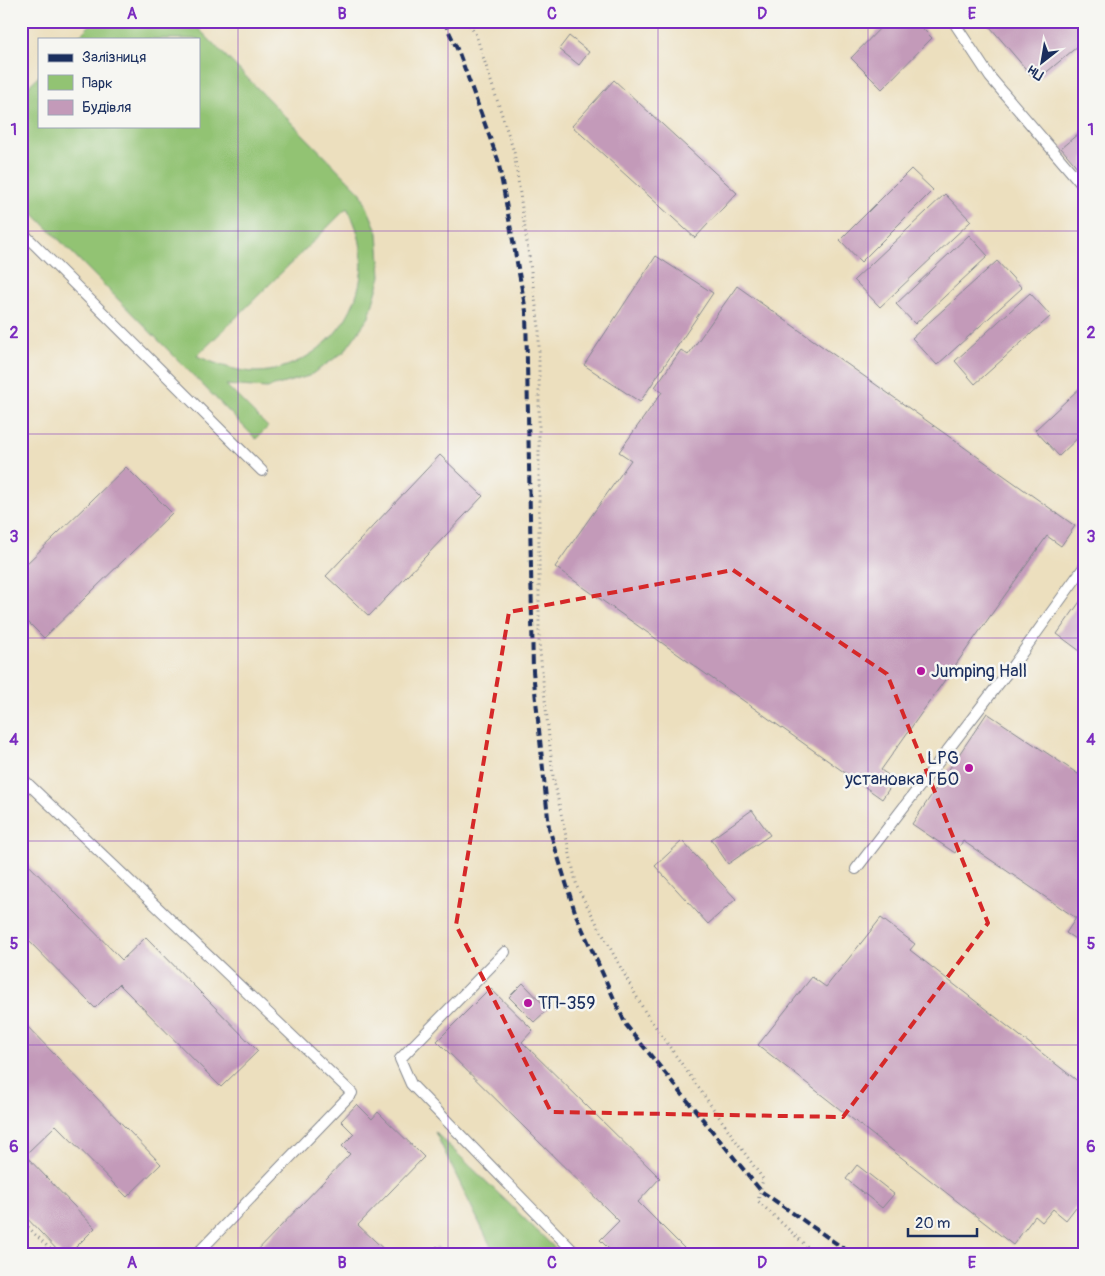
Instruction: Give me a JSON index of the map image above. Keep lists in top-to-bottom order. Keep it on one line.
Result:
{"places":["Jumping Hall","LPG установка ГБО","ТП-359"],"legend":["Залізниця","Парк","Будівля"],"scale_bar":"20 m","north":"bottom left","grid":{"columns":["A","B","C","D","E"],"rows":["1","2","3","4","5","6"]}}
